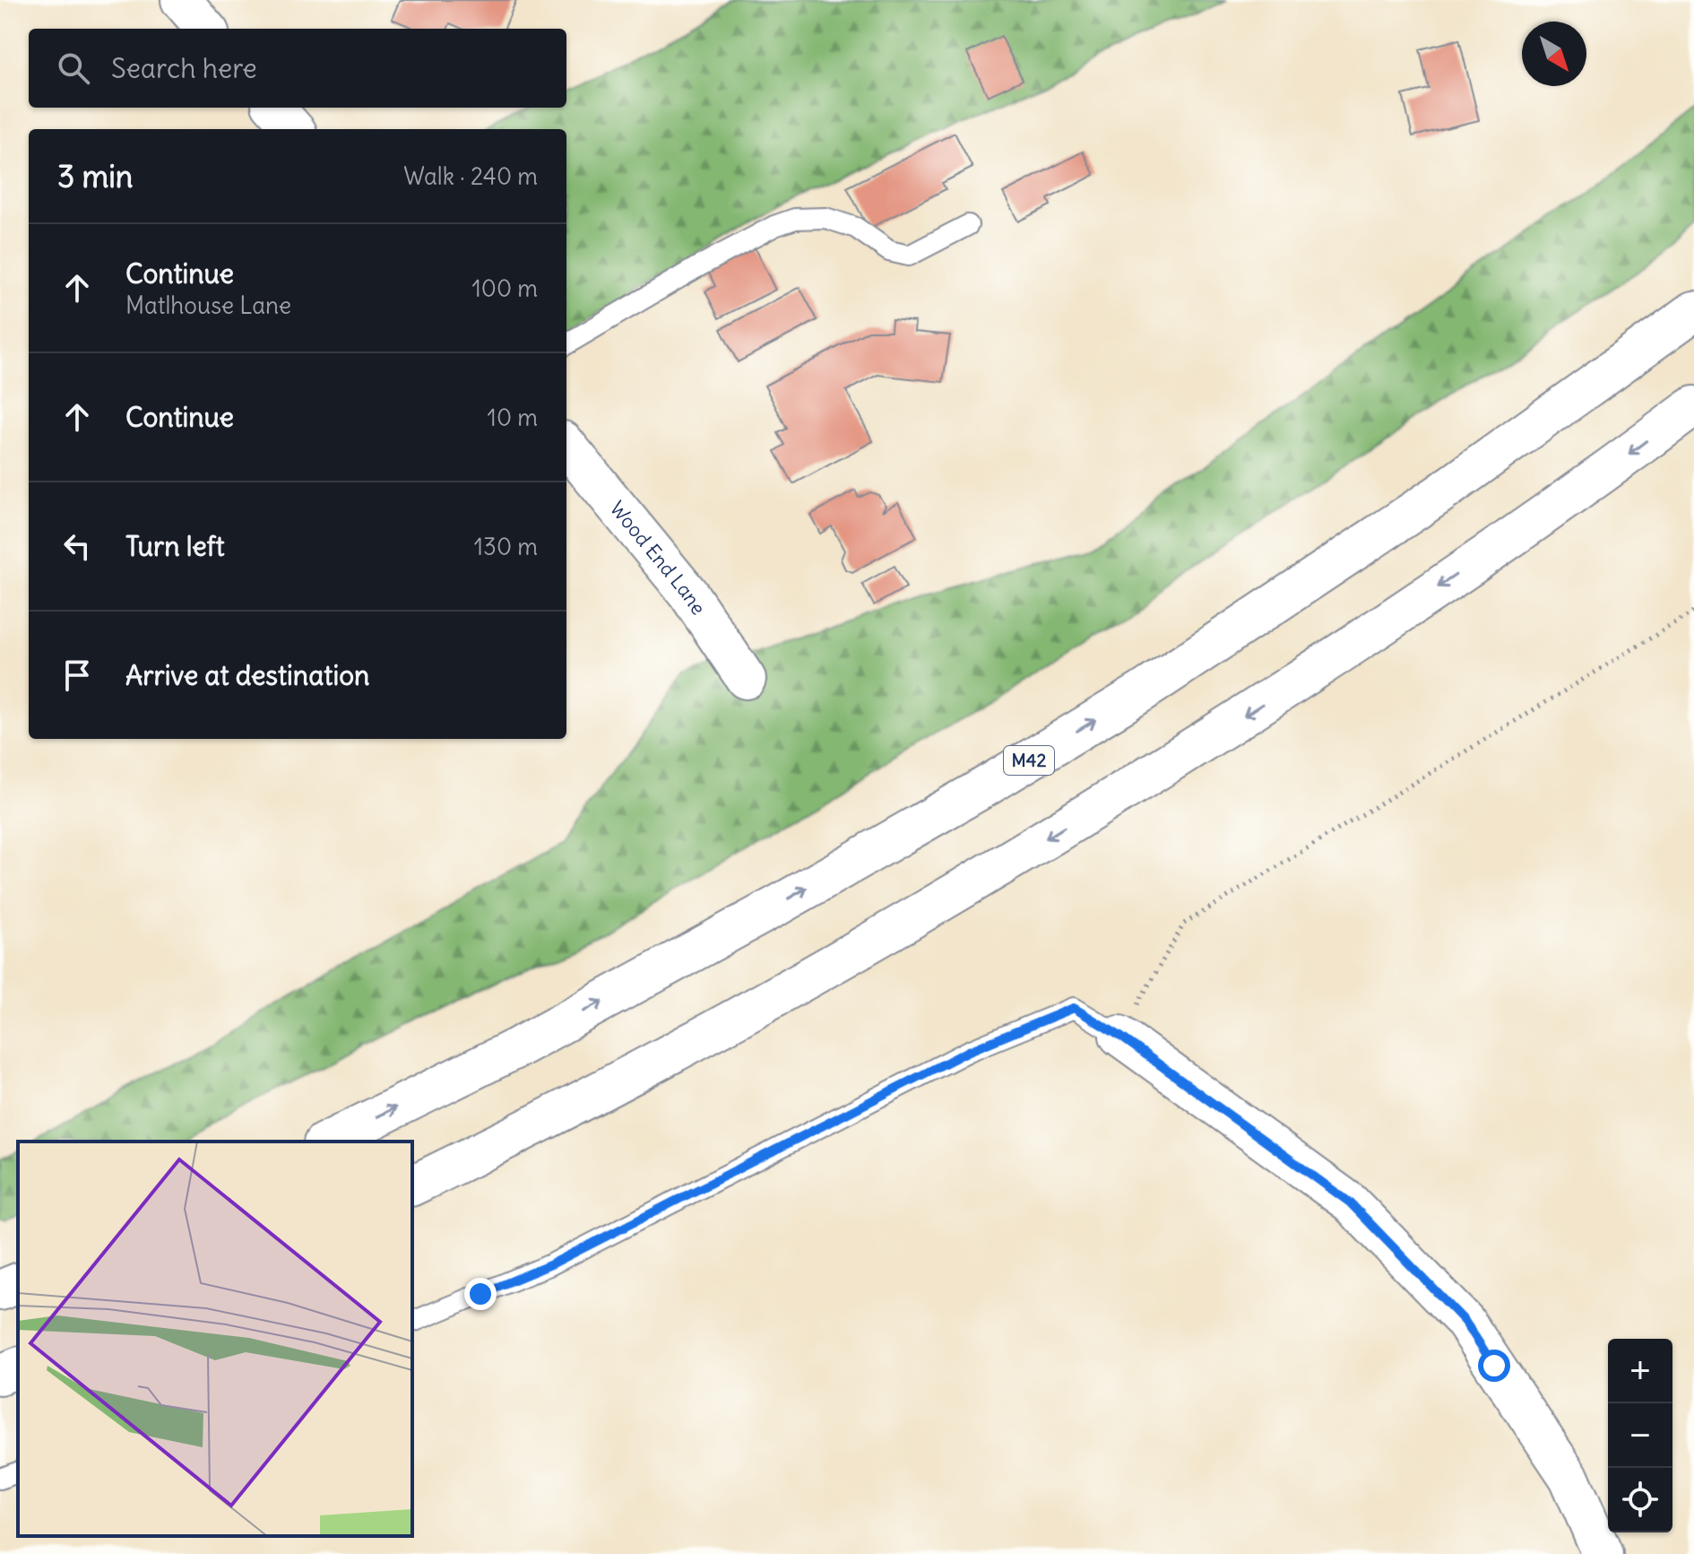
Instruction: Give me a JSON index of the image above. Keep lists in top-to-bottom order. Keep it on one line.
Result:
{"streets":{"main road":["Wood End Lane","M42"]},"north":"bottom right","page":{"search":"Search here","heading":["3 min","Walk · 240 m"],"list":[["Continue","Matlhouse Lane","100 m"],["Continue","10 m"],["Turn left","130 m"],"Arrive at destination"],"map_buttons":["+","−"]}}
